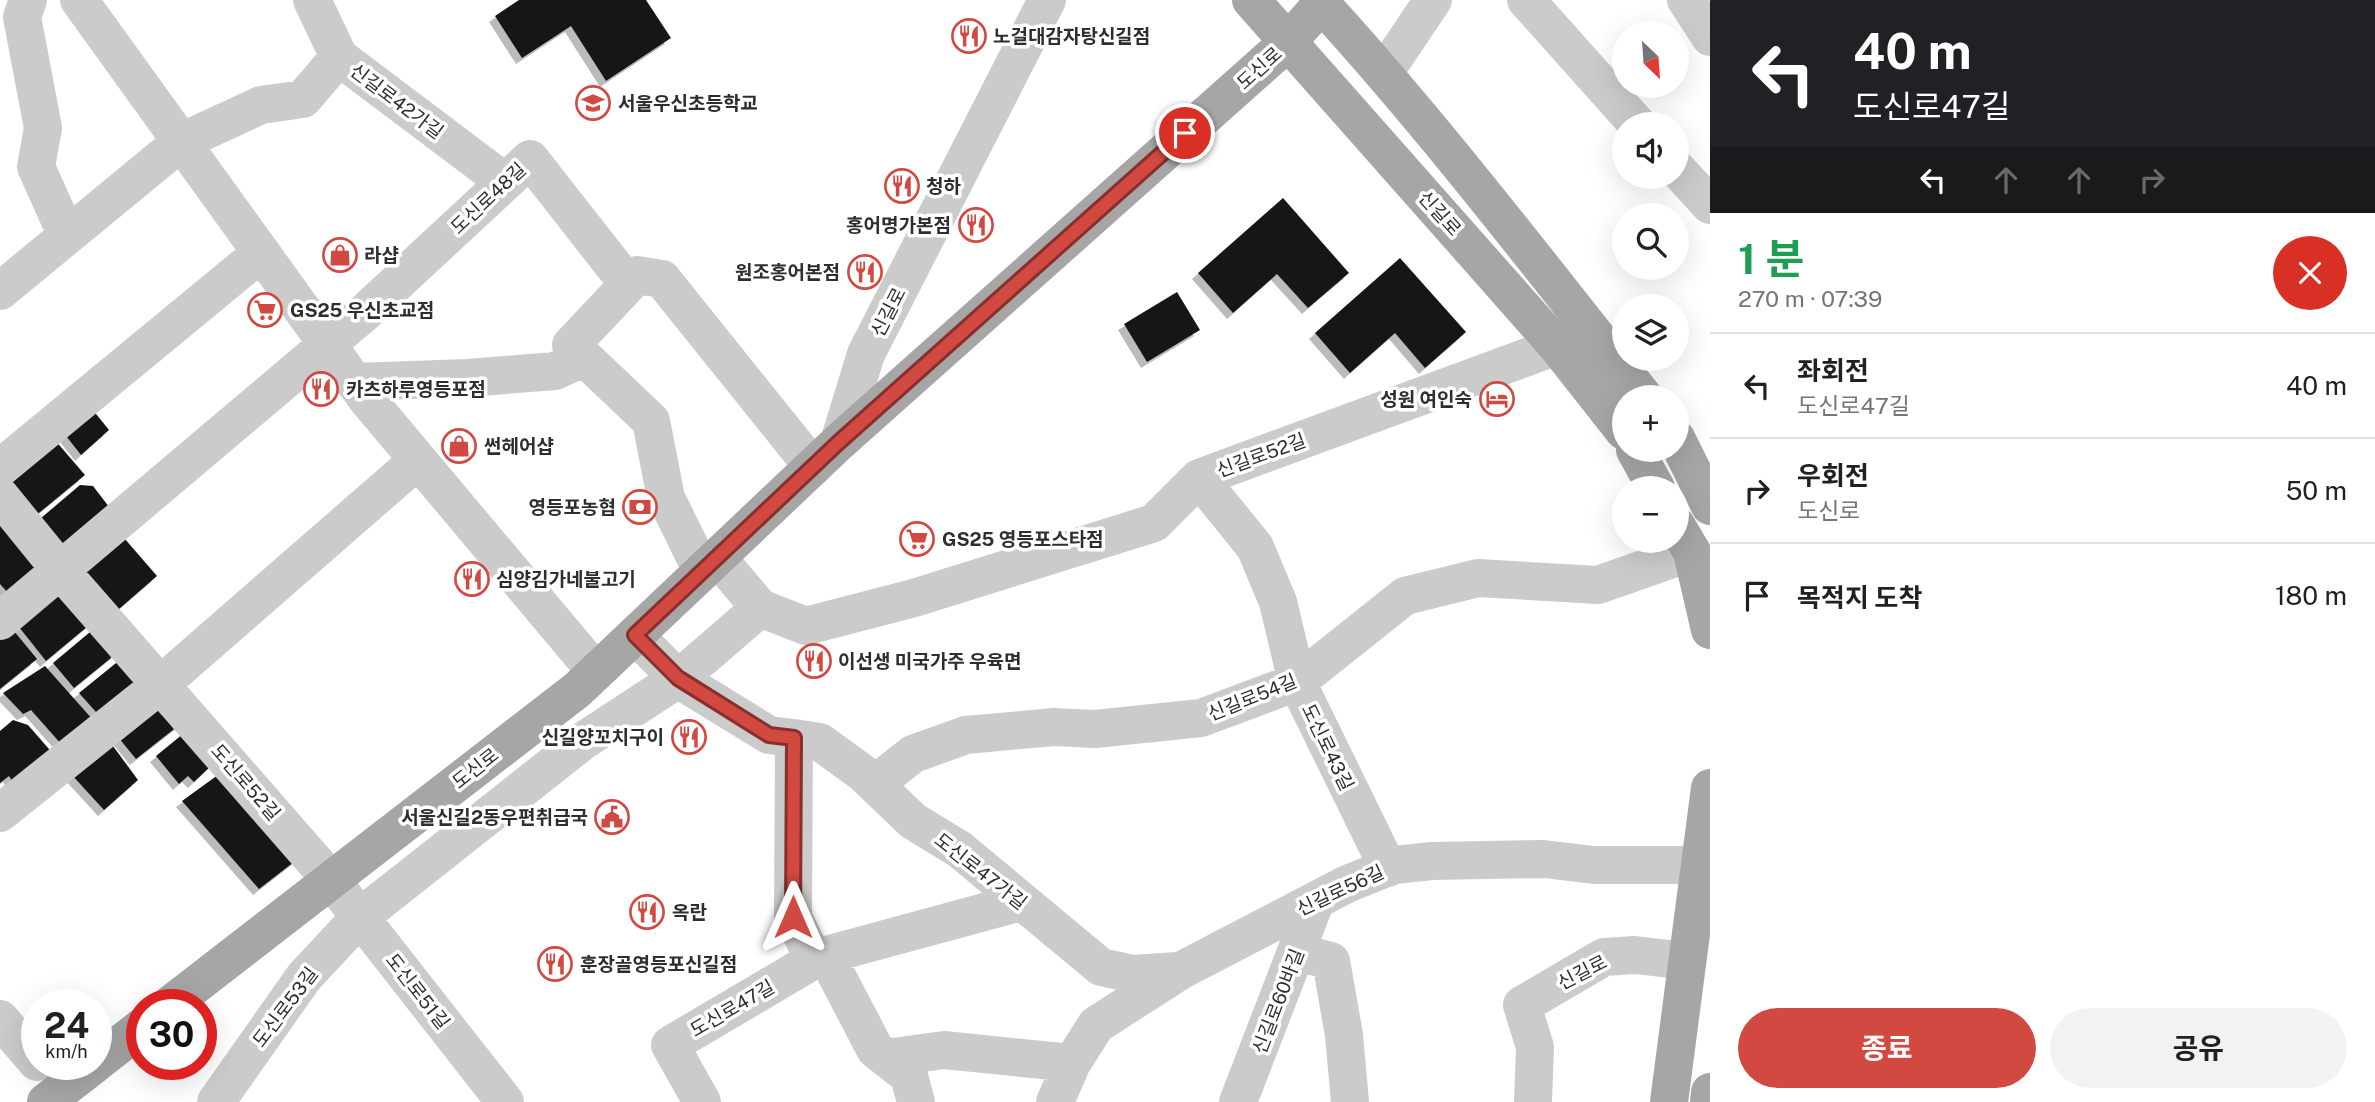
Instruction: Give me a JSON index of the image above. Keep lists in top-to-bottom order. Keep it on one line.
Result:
{"streets":{"main road":["도신로","신길로"],"street":["신길로42가길","도신로48길","신길로52길","신길로54길","도신로43길","도신로52길","도신로47가길","신길로56길","도신로51길","신길로60바길","도신로53길","도신로47길"]},"crossings":[["도신로","신길로"],["도신로","신길로52길"],["도신로","도신로52길"],["도신로","도신로51길"],["신길로42가길","도신로48길"],["도신로48길","도신로52길"],["신길로","신길로52길"],["신길로52길","도신로43길"],["신길로52길","도신로53길"],["신길로54길","도신로43길"],["신길로54길","도신로47가길"],["도신로43길","신길로56길"],["도신로52길","도신로51길"],["도신로47가길","신길로56길"],["도신로47가길","도신로47길"],["신길로56길","신길로60바길"],["도신로51길","도신로53길"]],"places":{"restaurant":["노걸대감자탕신길점","청하","홍어명가본점","원조홍어본점","카츠하루영등포점","심양김가네불고기","이선생 미국가주 우육면","신길양꼬치구이","옥란","훈장골영등포신길점"],"school or university":["서울우신초등학교"],"shop":["라샵","썬헤어샵"],"supermarket":["GS25 우신초교점","GS25 영등포스타점"],"hotel":["성원 여인숙"],"bank":["영등포농협"],"public building":["서울신길2동우편취급국"]},"north":"bottom right","page":{"turn":["40 m","도신로47길"],"map_buttons":["+","−"],"heading":["1 분","270 m · 07:39"],"list":[{"name":"좌회전","note":"도신로47길","value":"40 m"},{"name":"우회전","note":"도신로","value":"50 m"},{"name":"목적지 도착","value":"180 m"}],"speed":"24 km/h","limit":"30","buttons":["종료","공유"]}}
